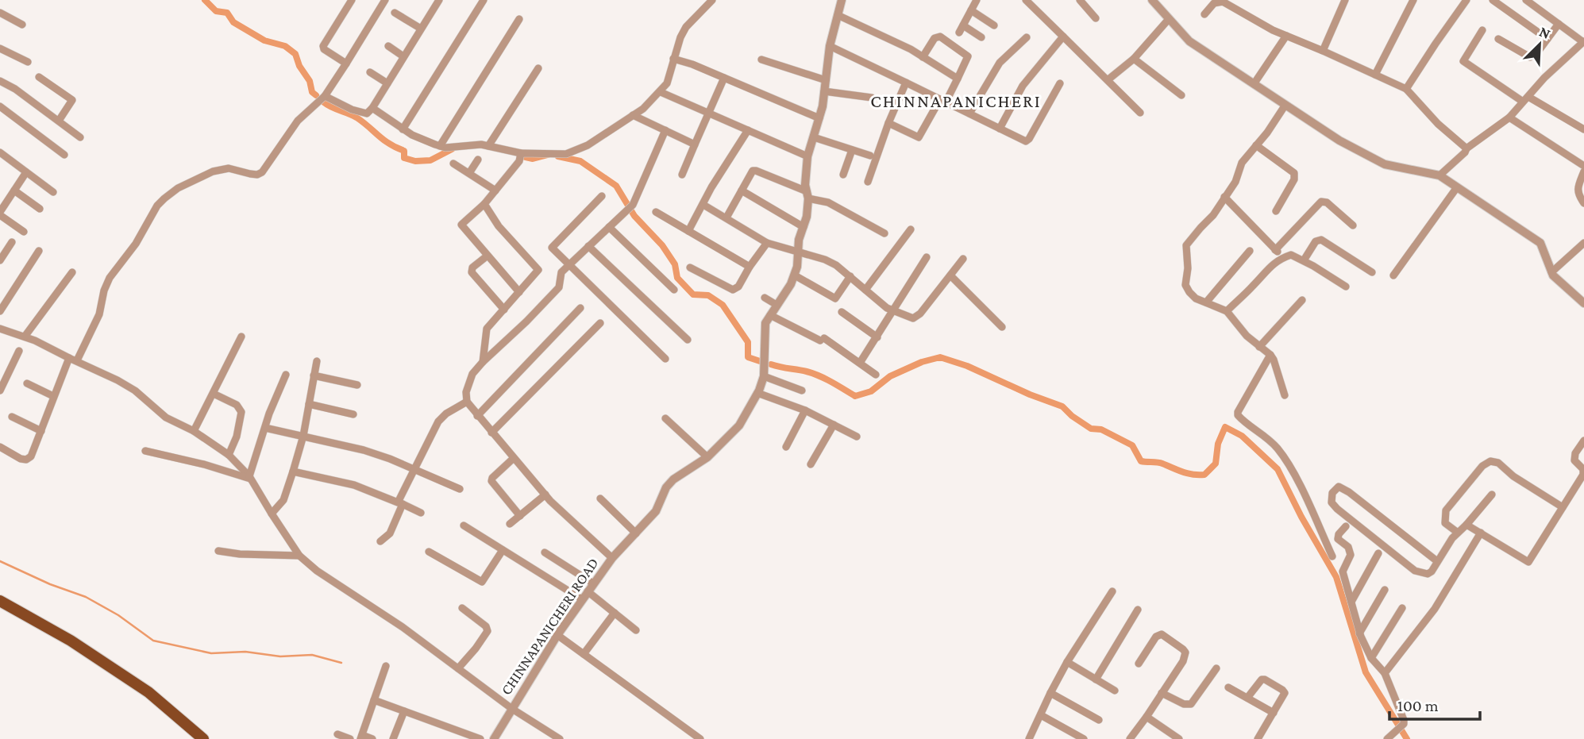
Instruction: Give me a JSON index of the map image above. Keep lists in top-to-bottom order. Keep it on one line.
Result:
{"streets":{"street":["CHINNAPANICHERI ROAD"]},"districts":["CHINNAPANICHERI"],"scale_bar":"100 m","north":"top right"}
